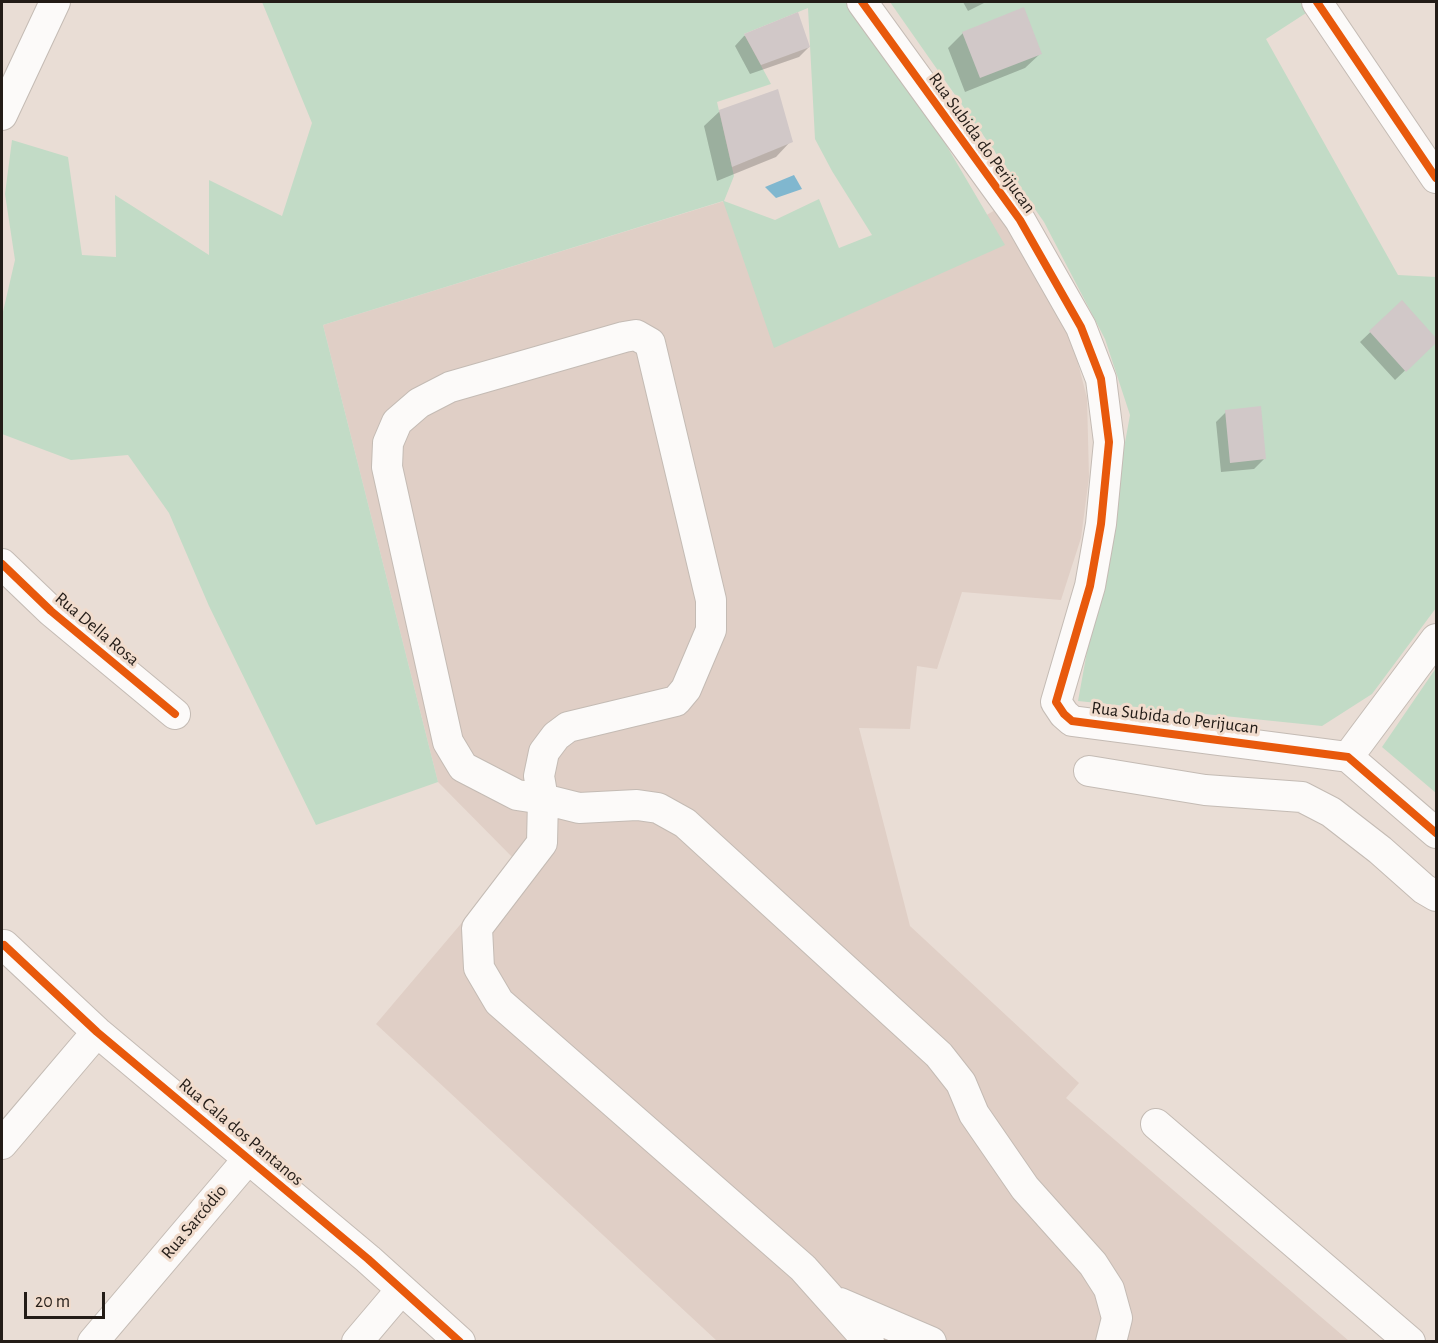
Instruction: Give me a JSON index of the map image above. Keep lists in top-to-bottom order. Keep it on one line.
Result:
{"streets":{"street":["Rua Subida do Perijucan","Rua Della Rosa","Rua Cala dos Pantanos","Rua Sarcódio"]},"crossings":[["Rua Cala dos Pantanos","Rua Sarcódio"]],"scale_bar":"20 m"}
